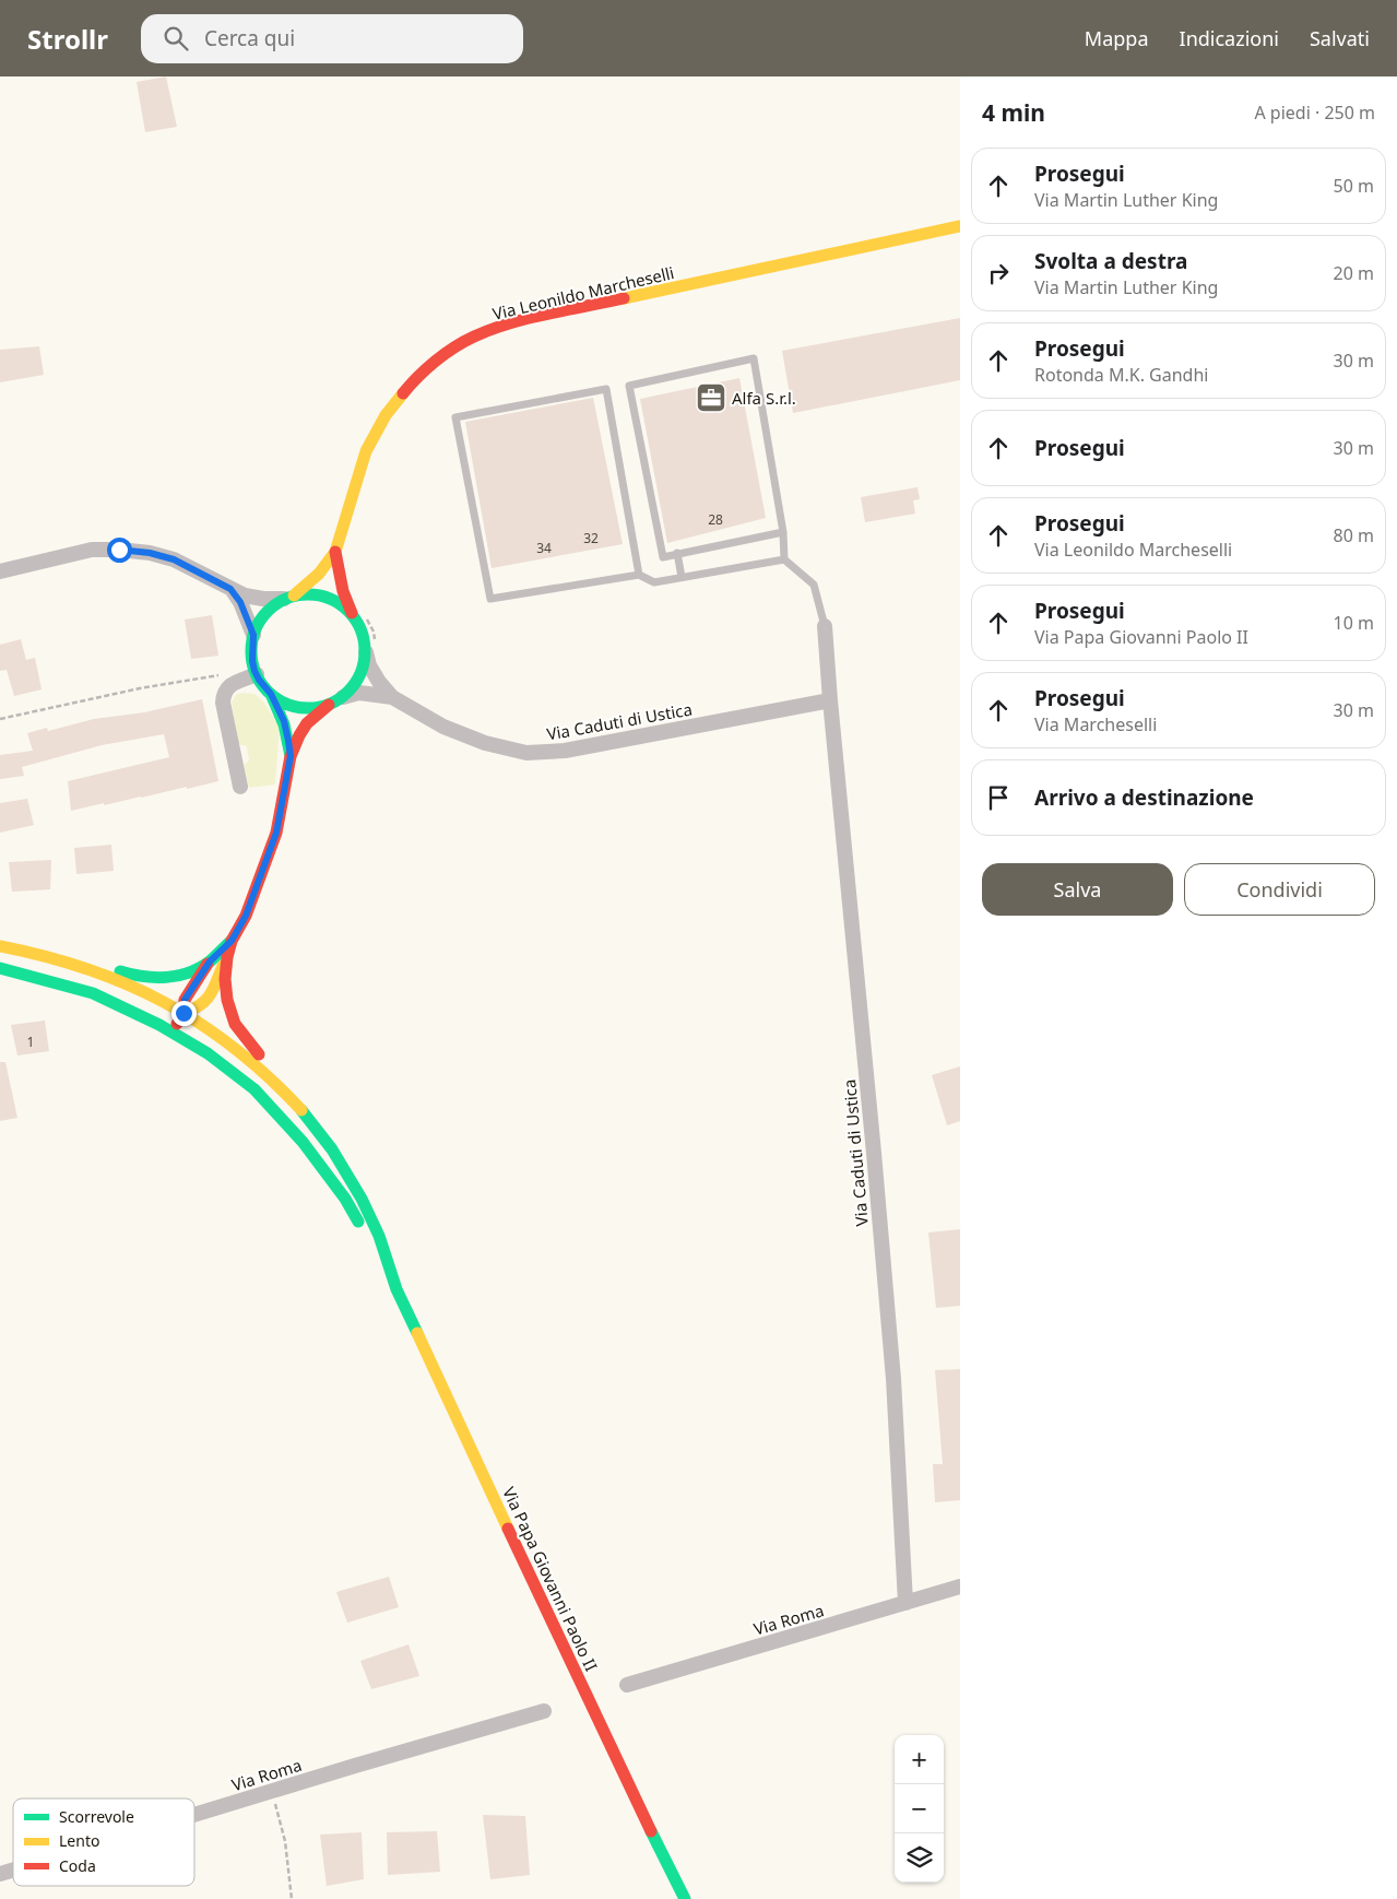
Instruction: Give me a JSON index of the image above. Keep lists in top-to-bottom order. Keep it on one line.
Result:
{"streets":{"street":["Via Leonildo Marcheselli","Via Caduti di Ustica","Via Papa Giovanni Paolo II","Via Roma"]},"crossings":[["Via Leonildo Marcheselli","Via Caduti di Ustica"],["Via Caduti di Ustica","Via Roma"]],"places":{"office":["Alfa S.r.l."]},"house_numbers":["28","32","34","1"],"legend":["Scorrevole","Lento","Coda"],"page":{"header":"Strollr","search":"Cerca qui","nav":["Mappa","Indicazioni","Salvati"],"heading":["4 min","A piedi · 250 m"],"list":[["Prosegui","Via Martin Luther King","50 m"],["Svolta a destra","Via Martin Luther King","20 m"],["Prosegui","Rotonda M.K. Gandhi","30 m"],["Prosegui","30 m"],["Prosegui","Via Leonildo Marcheselli","80 m"],["Prosegui","Via Papa Giovanni Paolo II","10 m"],["Prosegui","Via Marcheselli","30 m"],"Arrivo a destinazione"],"buttons":["Salva","Condividi"],"map_buttons":["+","−"]}}
